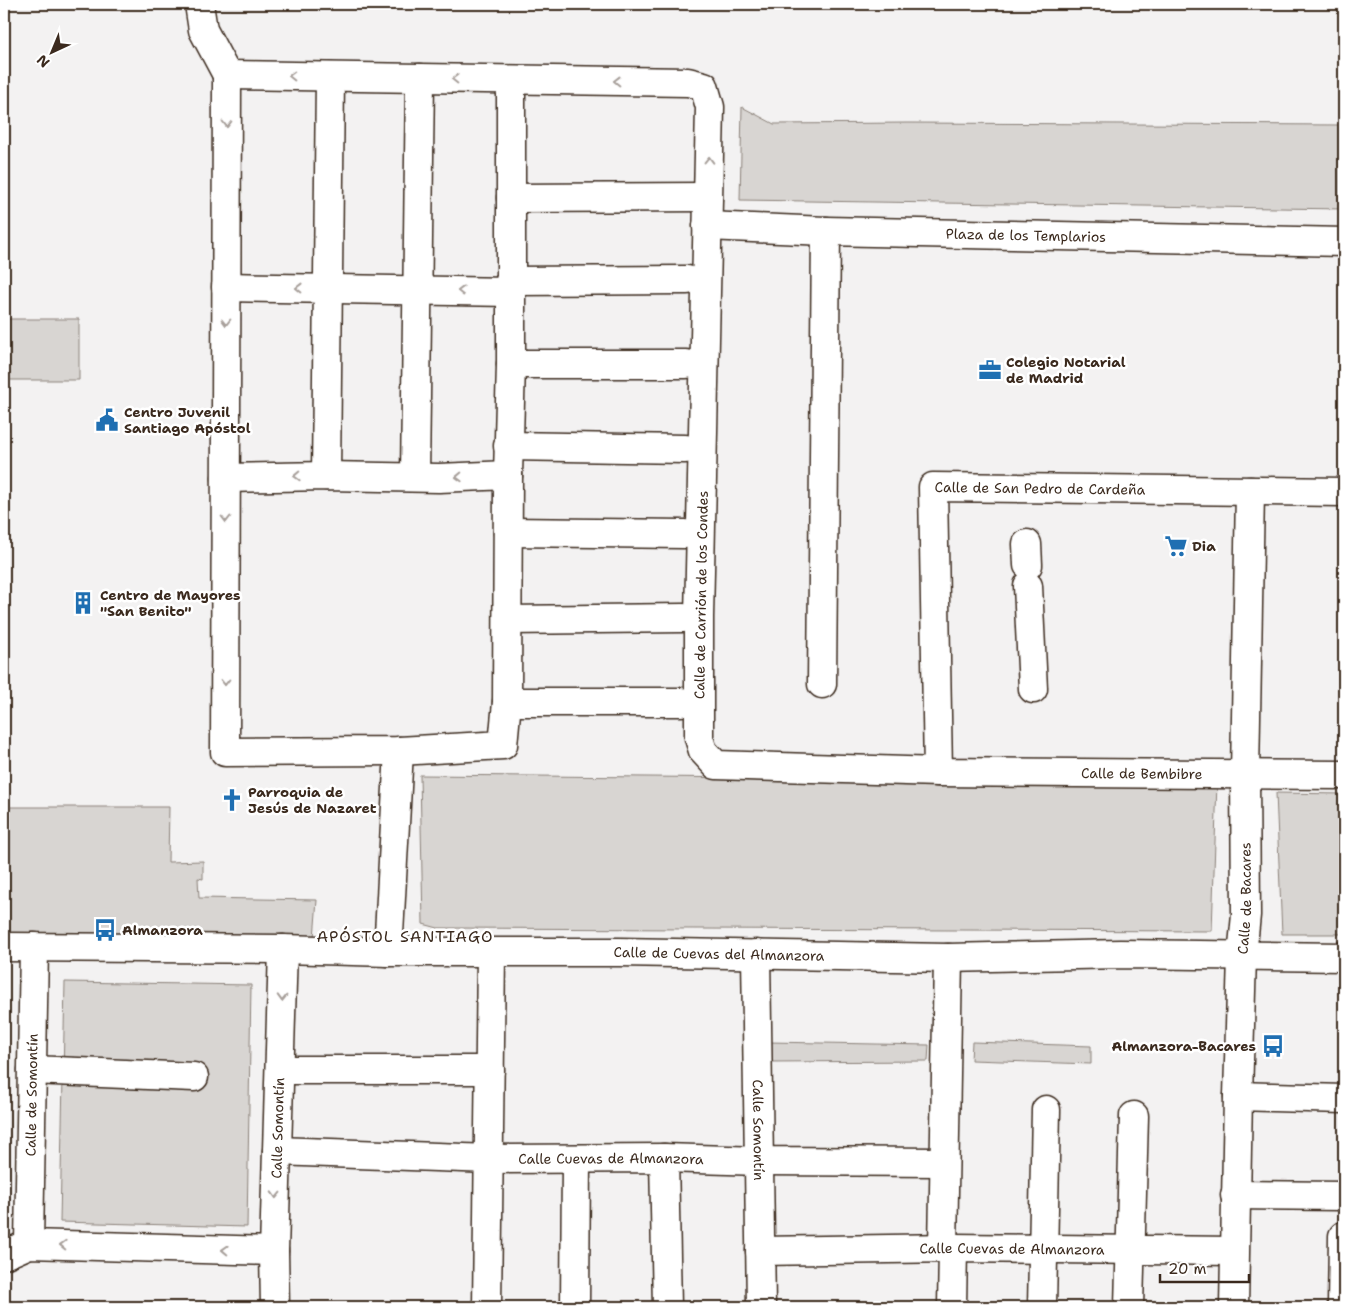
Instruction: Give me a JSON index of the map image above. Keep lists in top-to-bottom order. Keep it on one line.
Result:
{"streets":{"street":["Plaza de los Templarios","Calle de San Pedro de Cardeña","Calle de Carrión de los Condes","Calle de Bembibre","Calle de Bacares","Calle de Cuevas del Almanzora","Calle de Somontín","Calle Somontín","Calle Cuevas de Almanzora"]},"crossings":[["Plaza de los Templarios","Calle de Carrión de los Condes"],["Calle de San Pedro de Cardeña","Calle de Carrión de los Condes"],["Calle de San Pedro de Cardeña","Calle de Bembibre"],["Calle de San Pedro de Cardeña","Calle de Bacares"],["Calle de Carrión de los Condes","Calle de Bembibre"],["Calle de Bembibre","Calle de Bacares"],["Calle de Bacares","Calle de Cuevas del Almanzora"],["Calle de Bacares","Calle Cuevas de Almanzora"],["Calle de Cuevas del Almanzora","Calle de Somontín"],["Calle de Cuevas del Almanzora","Calle Somontín"],["Calle Somontín","Calle Cuevas de Almanzora"]],"districts":["APÓSTOL SANTIAGO"],"places":{"office":["Colegio Notarial de Madrid"],"public building":["Centro Juvenil Santiago Apóstol"],"supermarket":["Dia"],"building":["Centro de Mayores \"San Benito\""],"church":["Parroquia de Jesús de Nazaret"],"bus stop":["Almanzora","Almanzora-Bacares"]},"scale_bar":"20 m","north":"bottom left"}
